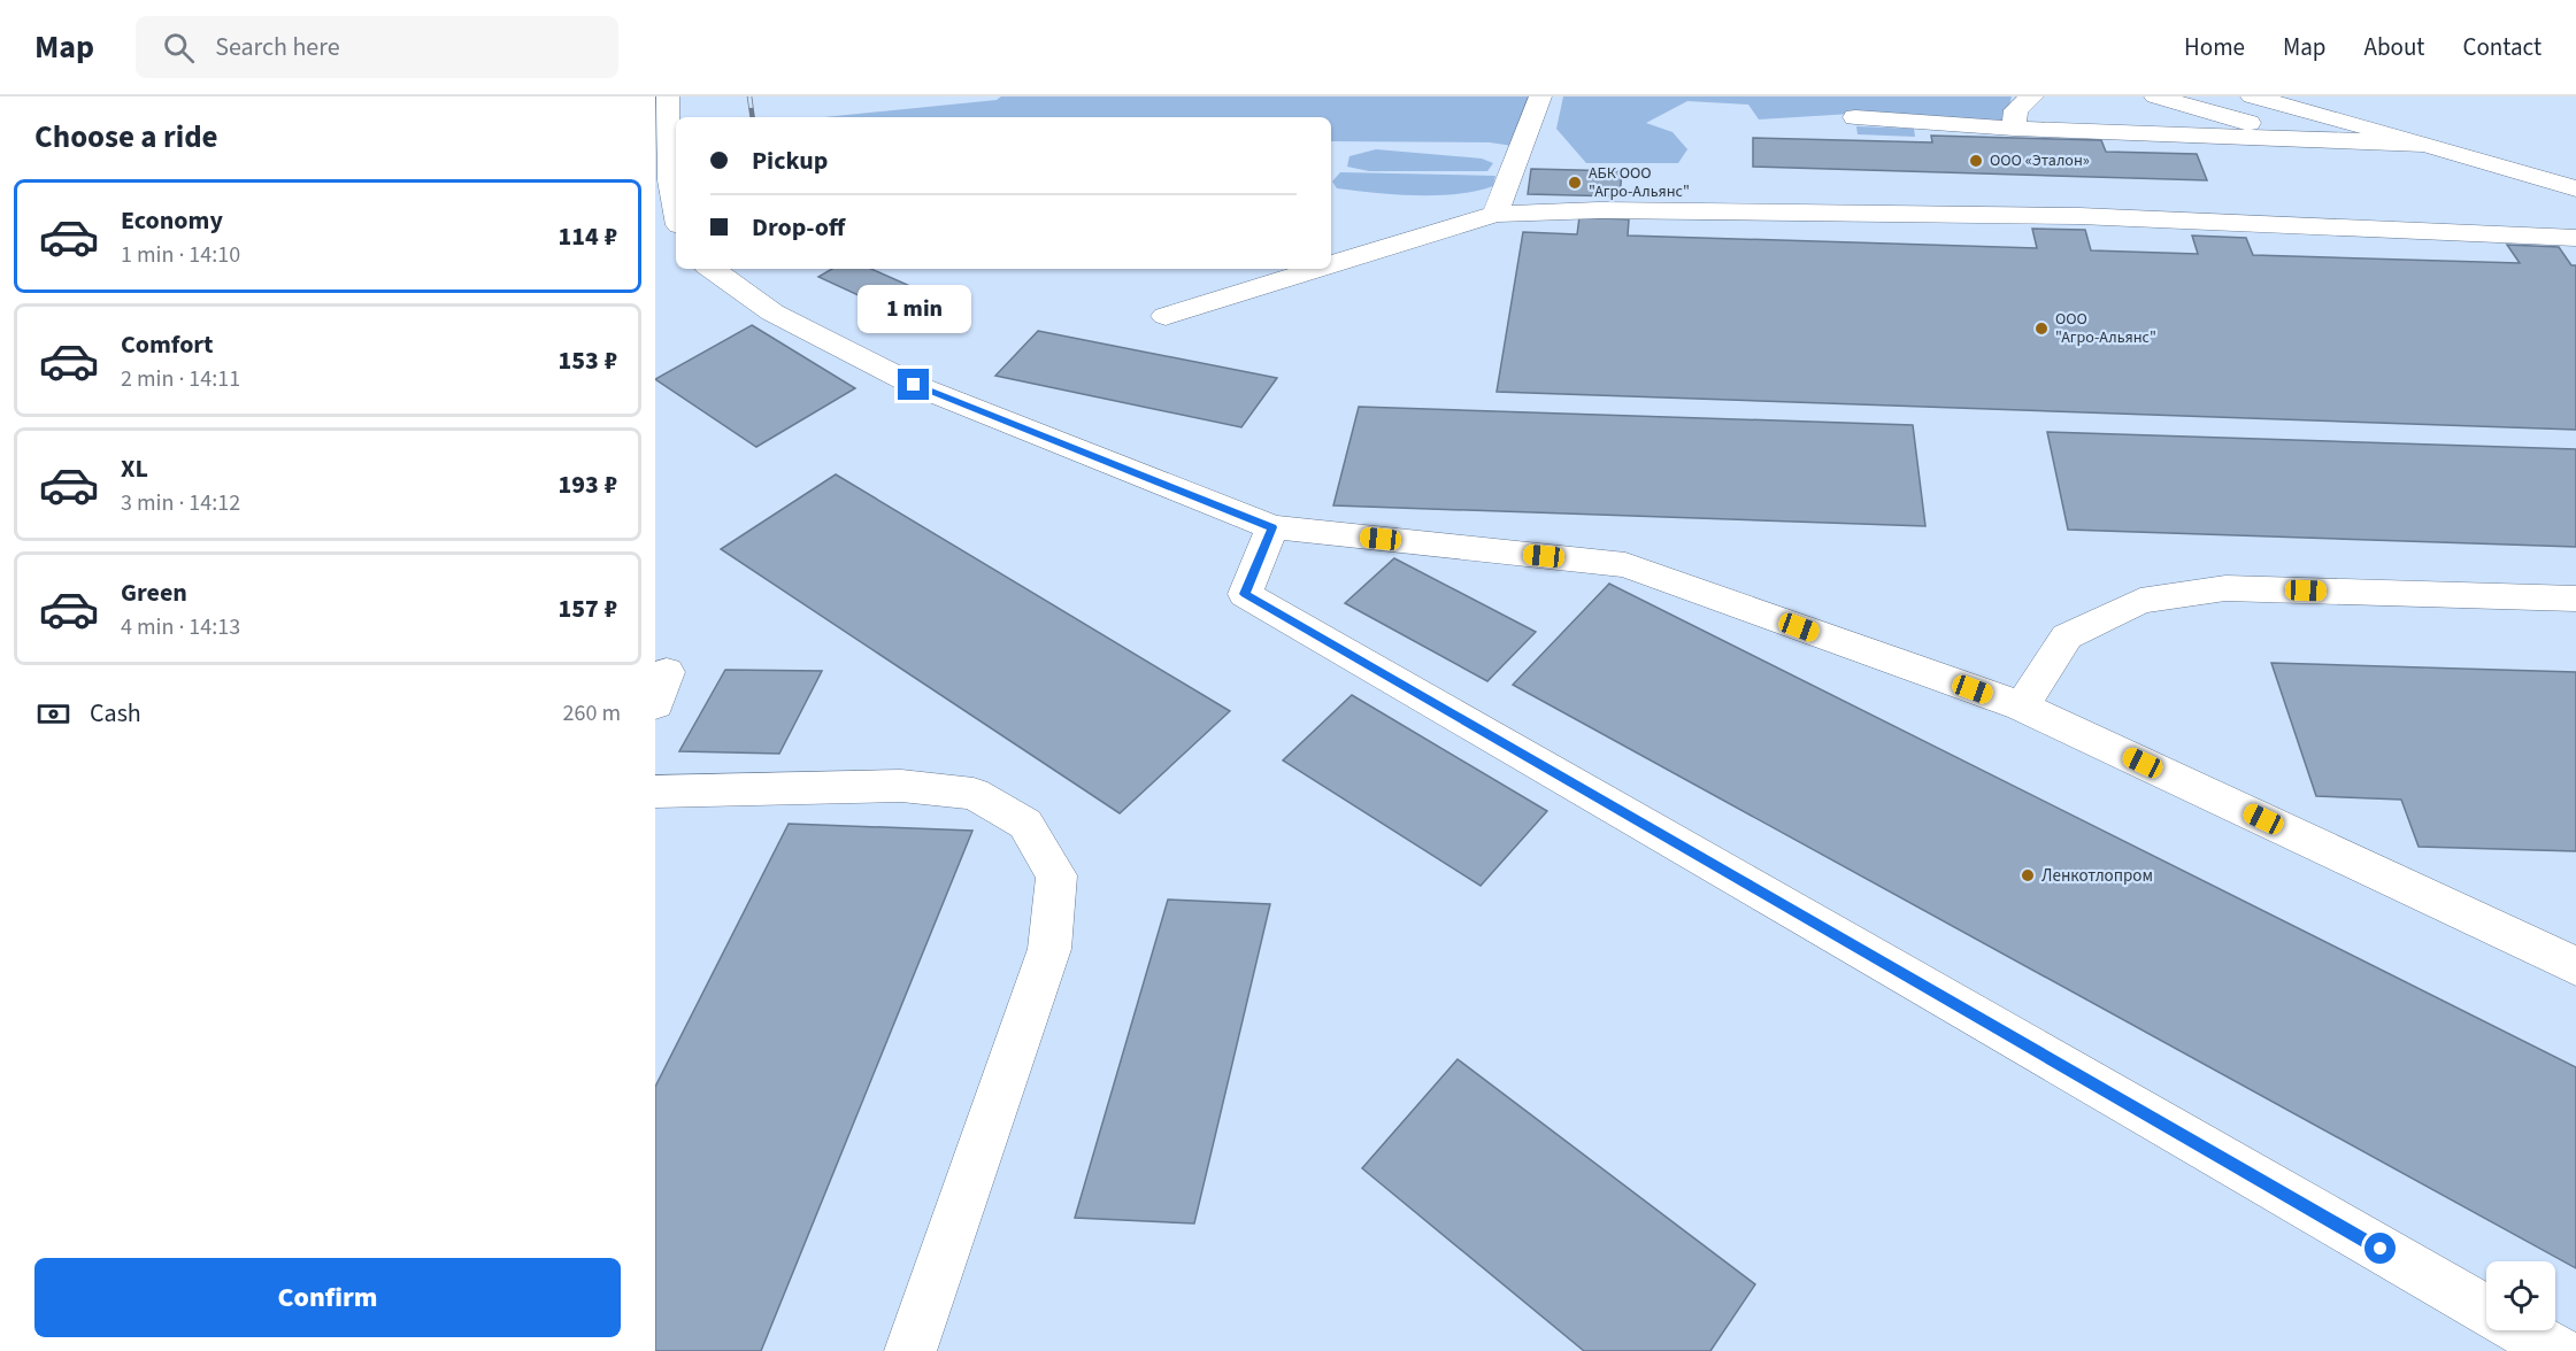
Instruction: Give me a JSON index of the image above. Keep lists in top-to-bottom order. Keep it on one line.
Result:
{"places":["ООО «Эталон»","АБК ООО \"Агро-Альянс\"","ООО \"Агро-Альянс\"","Ленкотлопром"],"page":{"header":"Map","search":"Search here","nav":["Home","Map","About","Contact"],"heading":"Choose a ride","banner":["Pickup","Drop-off"],"list":[{"name":"Economy","note":"1 min · 14:10","value":"114 ₽"},{"name":"Comfort","note":"2 min · 14:11","value":"153 ₽"},{"name":"XL","note":"3 min · 14:12","value":"193 ₽"},{"name":"Green","note":"4 min · 14:13","value":"157 ₽"}],"bubble":"1 min","pay":["Cash","260 m"],"buttons":"Confirm"}}
